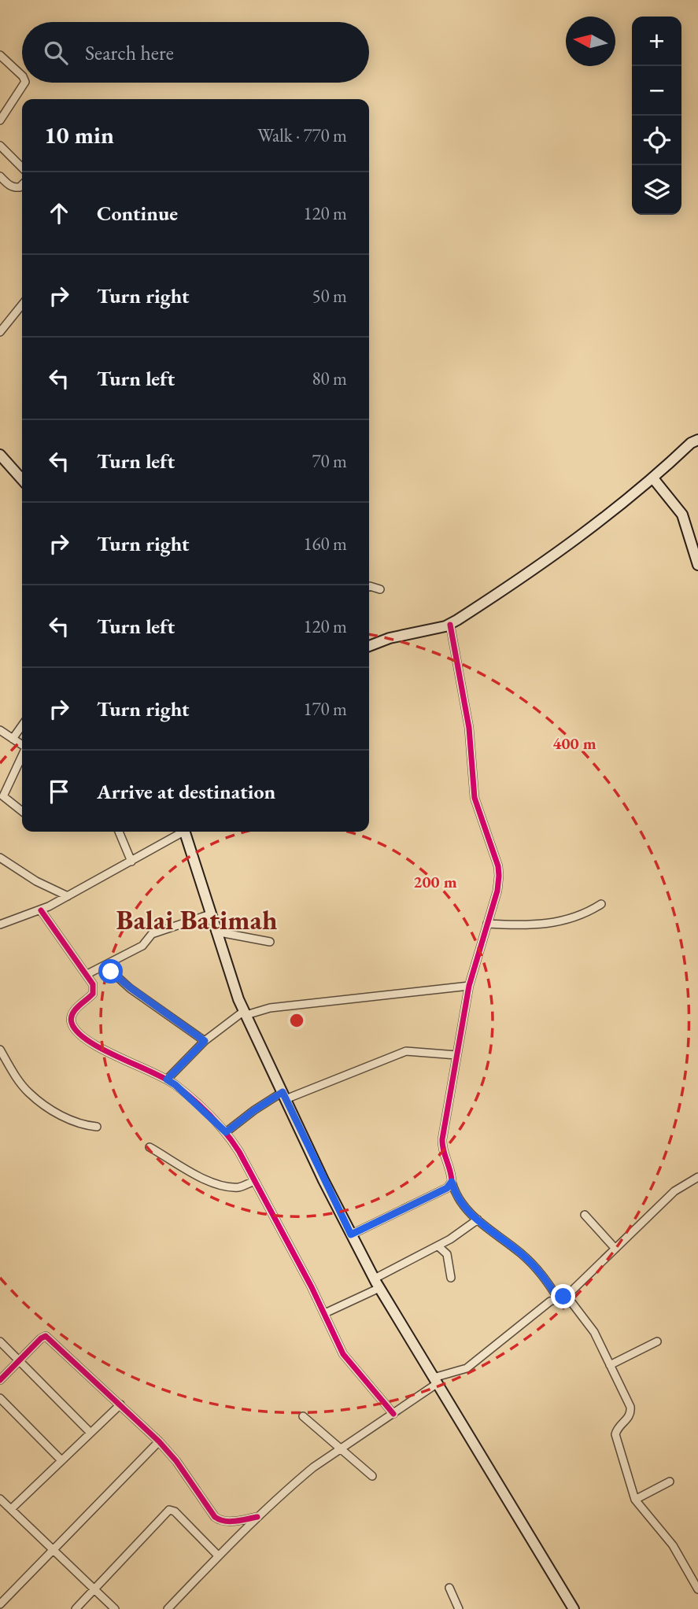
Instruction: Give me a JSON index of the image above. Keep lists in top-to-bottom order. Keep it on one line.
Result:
{"districts":["Balai Batimah"],"north":"left","page":{"map_buttons":["+","−"],"search":"Search here","heading":["10 min","Walk · 770 m"],"list":[["Continue","120 m"],["Turn right","50 m"],["Turn left","80 m"],["Turn left","70 m"],["Turn right","160 m"],["Turn left","120 m"],["Turn right","170 m"],"Arrive at destination"]},"rings":["400 m","200 m"]}
